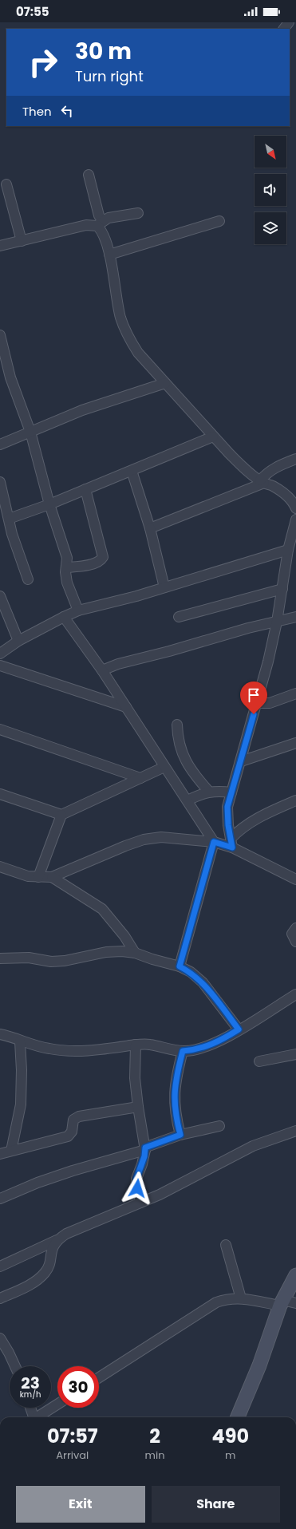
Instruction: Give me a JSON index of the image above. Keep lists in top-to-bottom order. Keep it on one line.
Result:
{"north":"bottom right","page":{"status":"07:55","turn":["30 m","Turn right"],"then":"Then","speed":"23 km/h","limit":"30","eta":["07:57","Arrival","2","min","490","m"],"buttons":["Exit","Share"]}}
